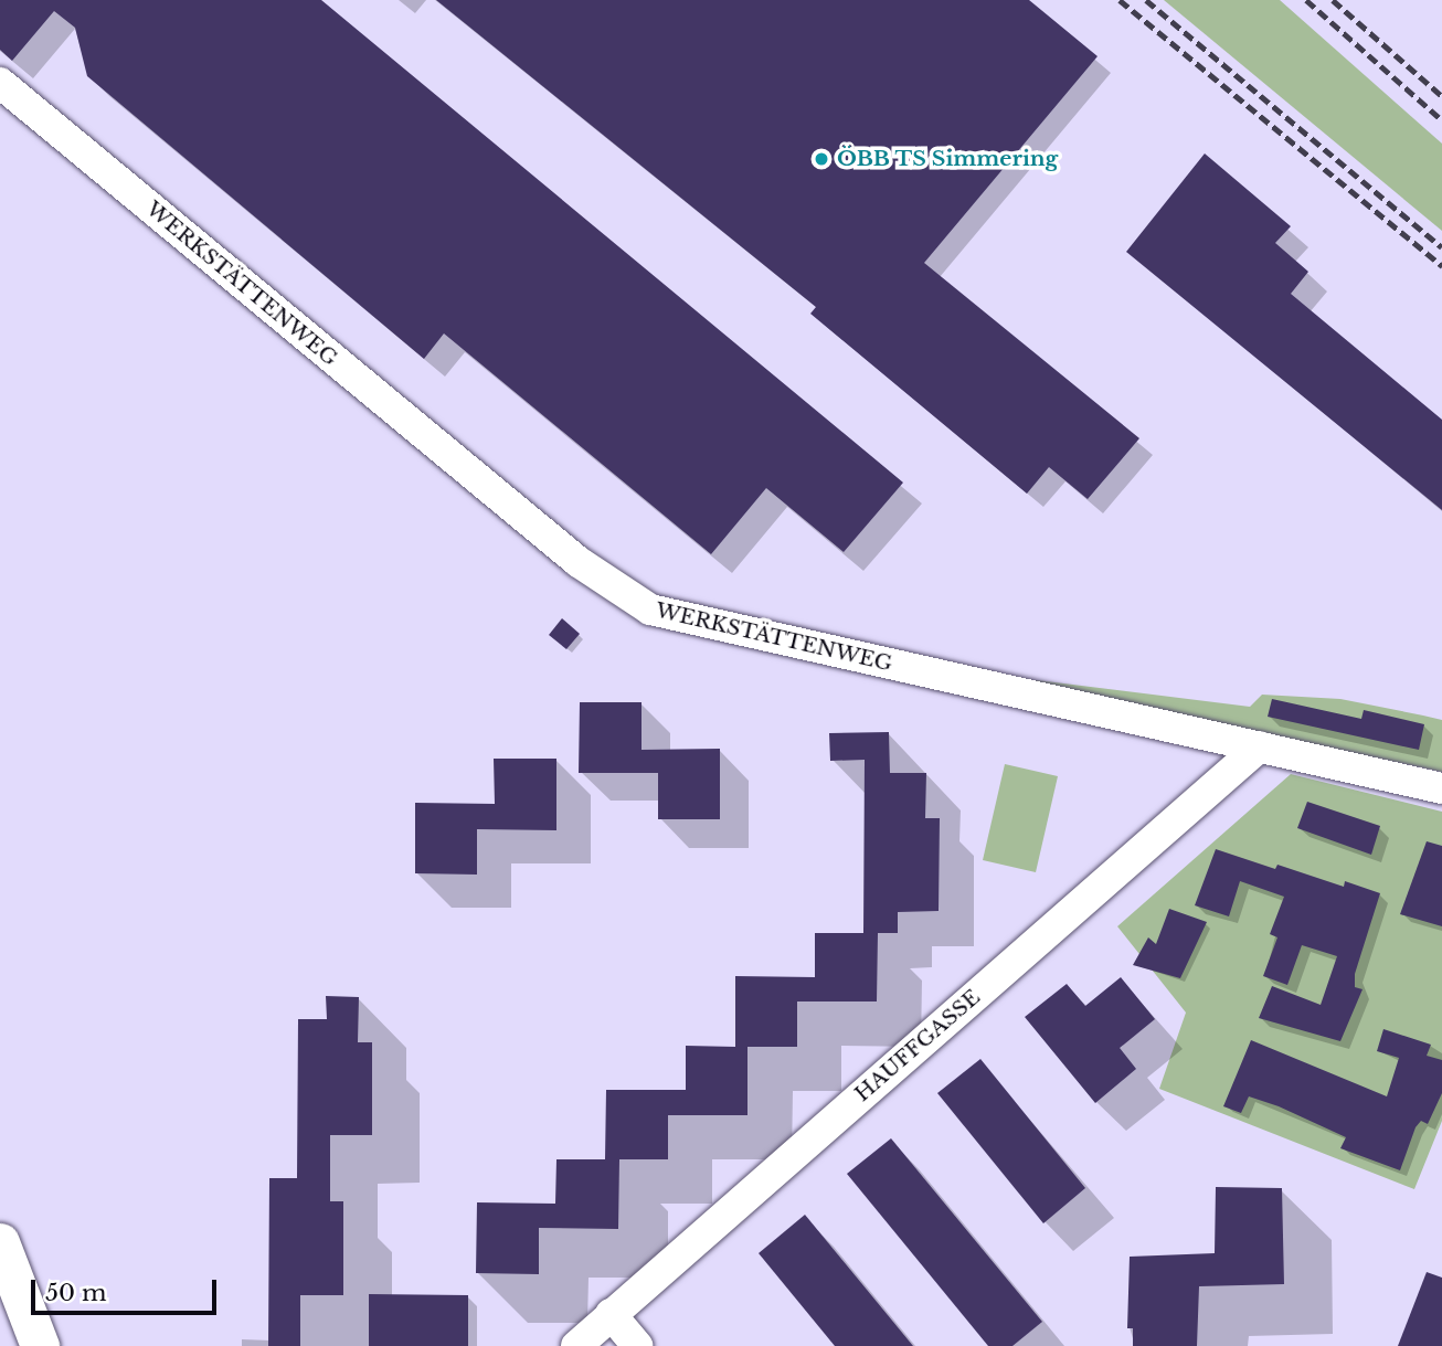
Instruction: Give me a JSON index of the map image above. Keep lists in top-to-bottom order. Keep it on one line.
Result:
{"streets":{"street":["WERKSTÄTTENWEG","HAUFFGASSE"]},"crossings":[["WERKSTÄTTENWEG","HAUFFGASSE"]],"places":["ÖBB TS Simmering"],"scale_bar":"50 m"}
